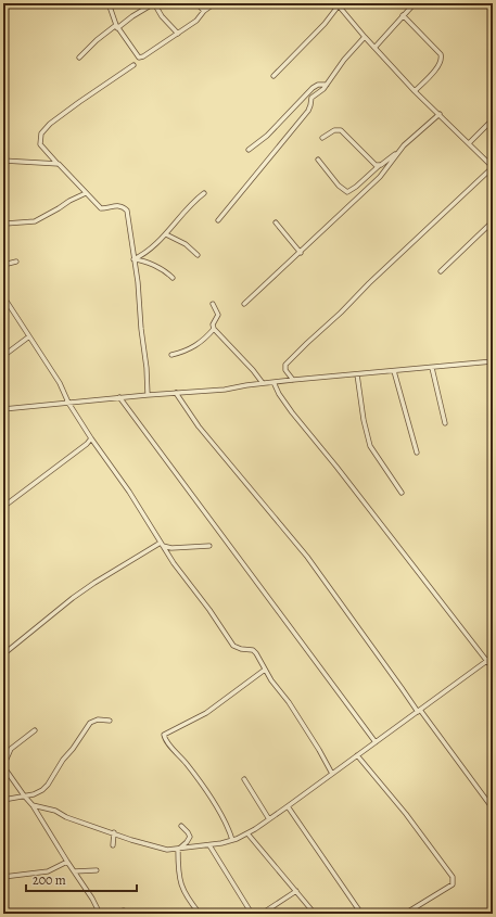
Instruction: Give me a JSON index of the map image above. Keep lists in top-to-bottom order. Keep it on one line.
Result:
{"scale_bar":"200 m"}
